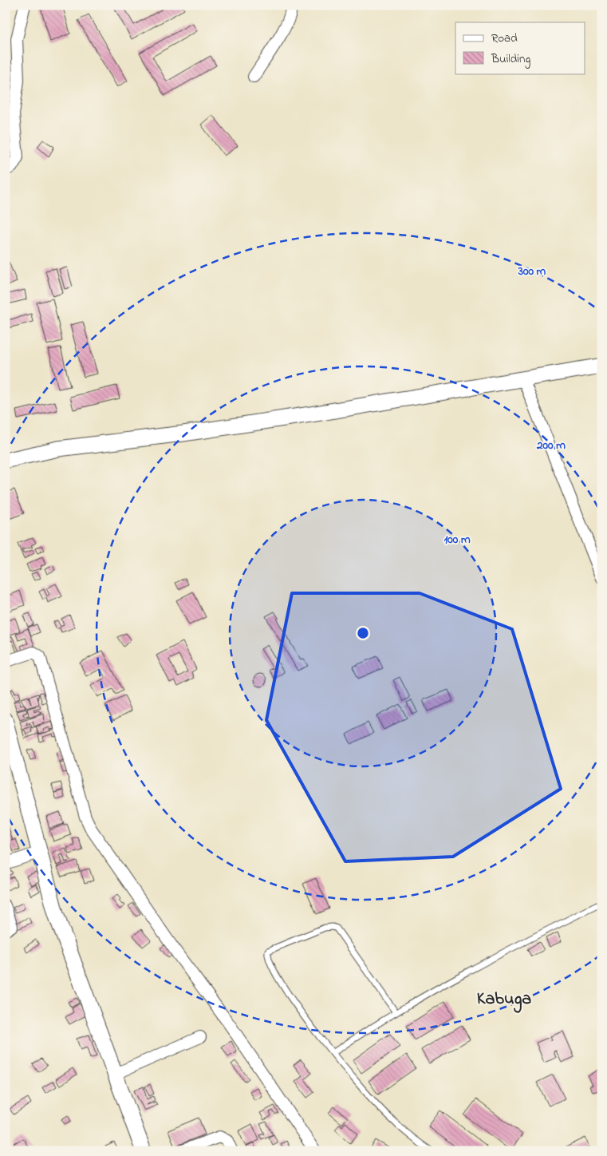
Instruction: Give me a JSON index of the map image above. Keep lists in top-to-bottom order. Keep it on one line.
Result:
{"districts":["Kabuga"],"legend":["Road","Building"],"rings":["300 m","200 m","100 m"]}
